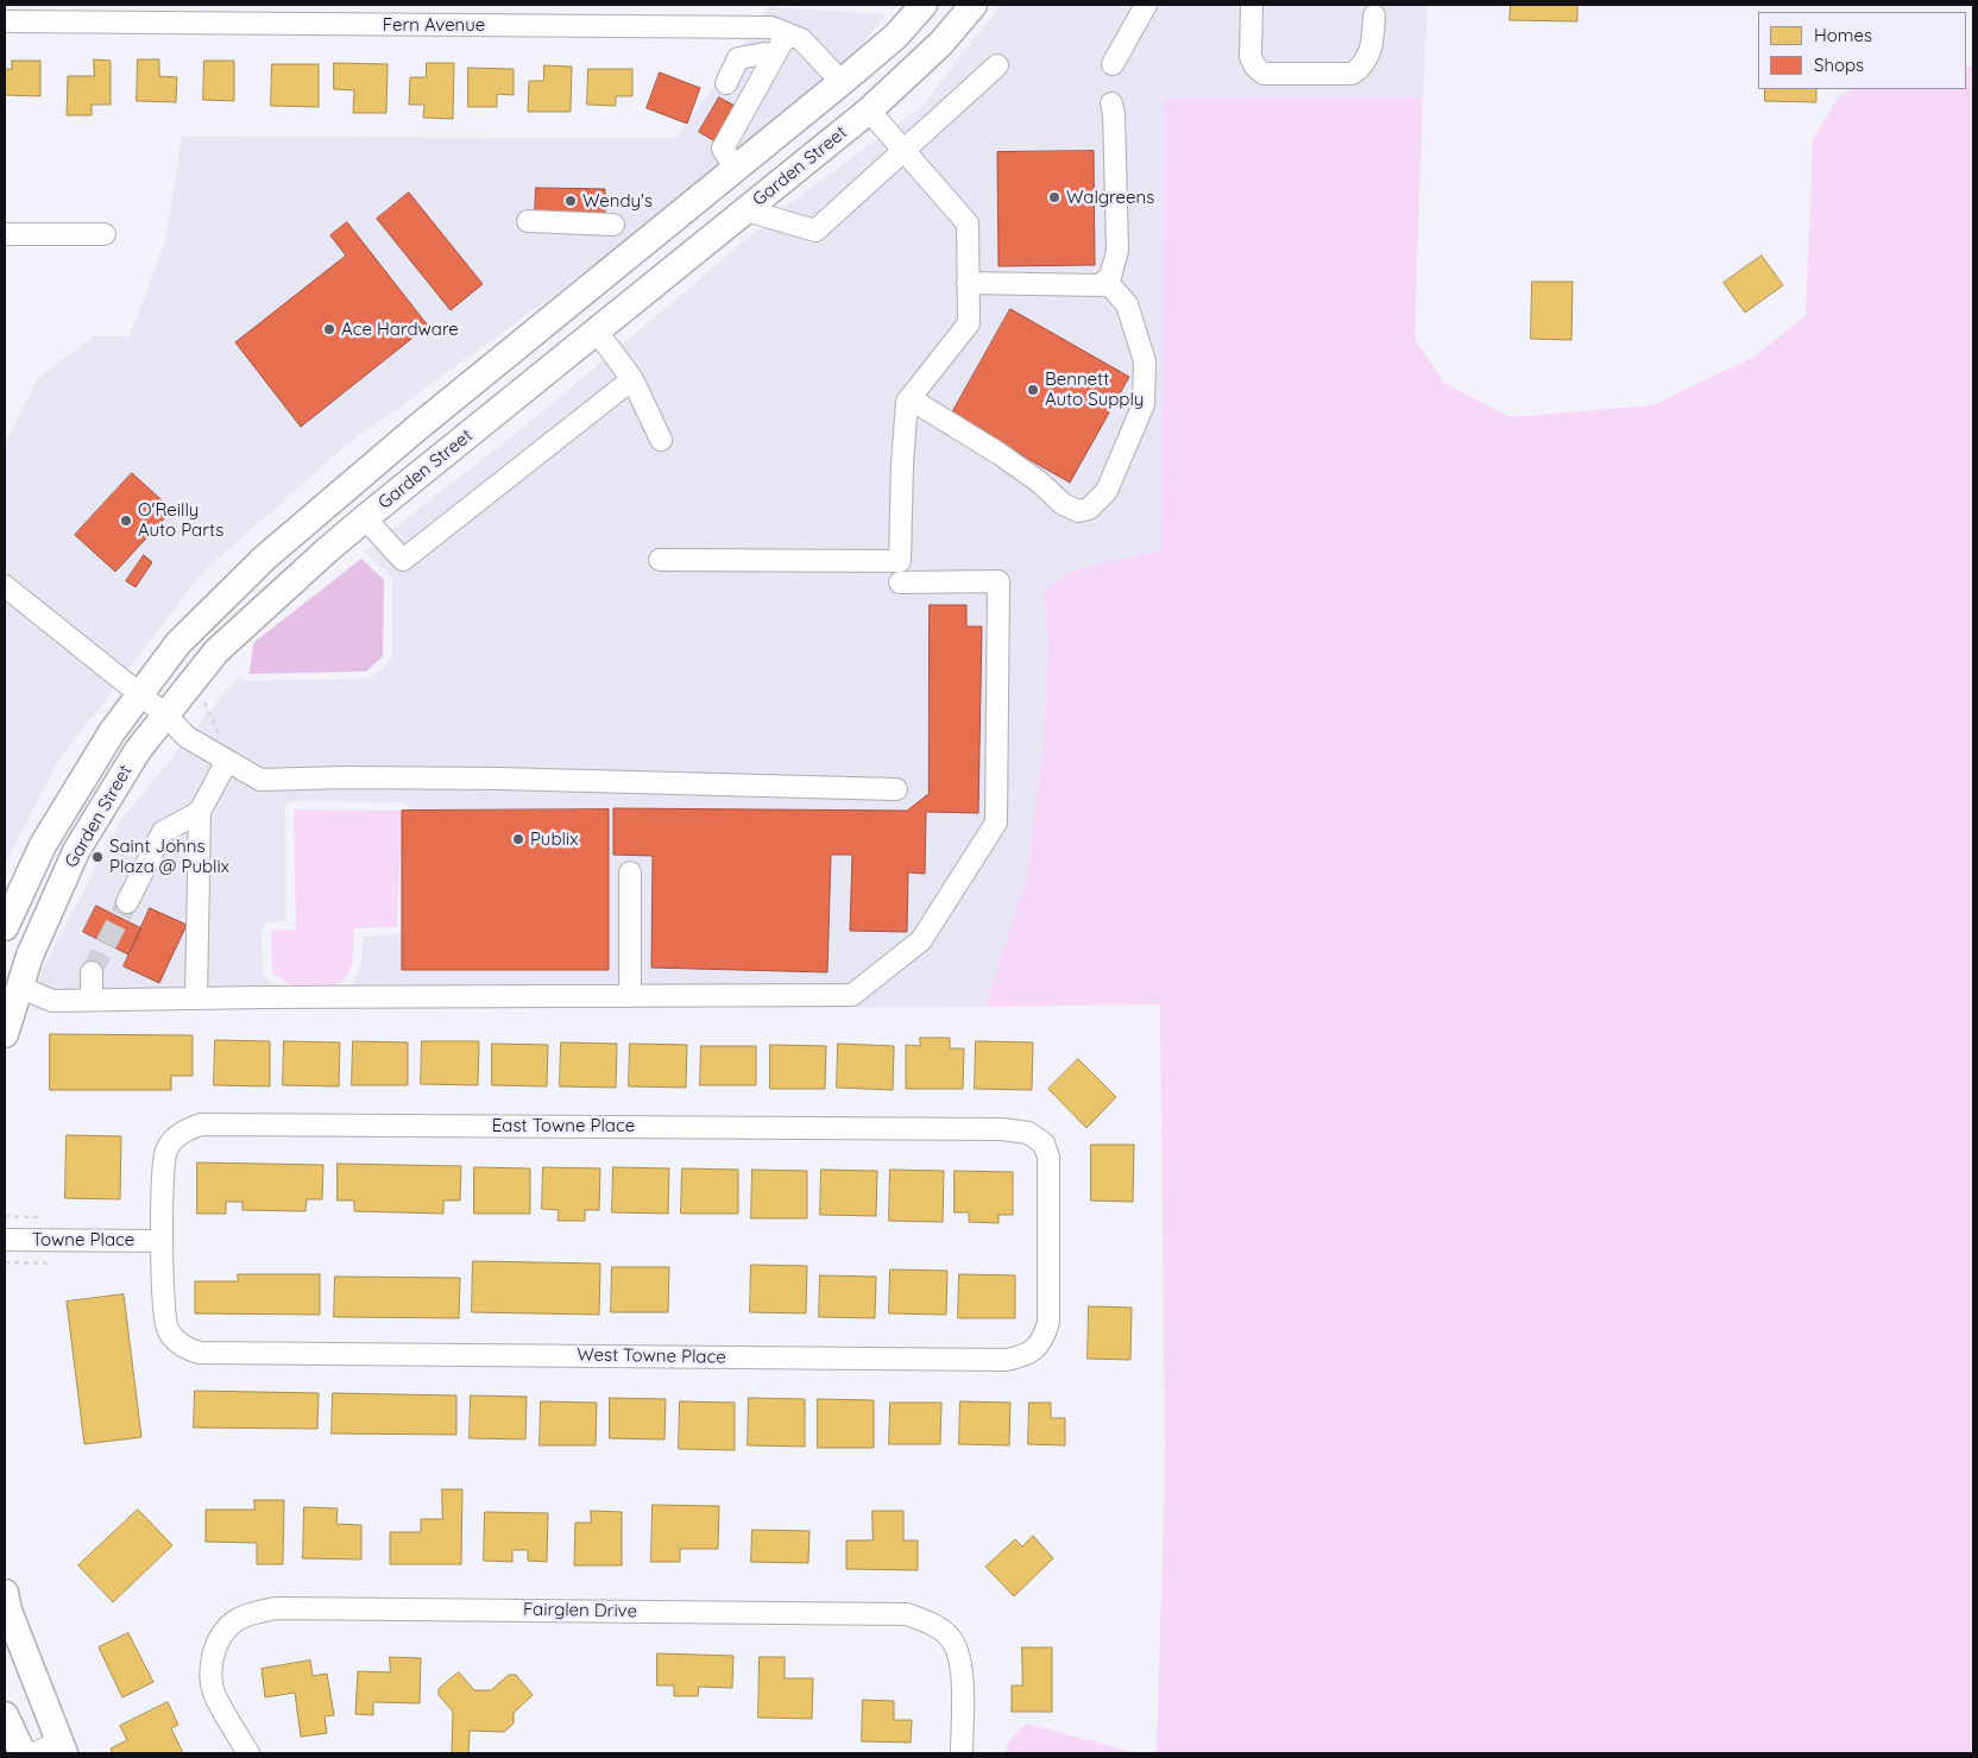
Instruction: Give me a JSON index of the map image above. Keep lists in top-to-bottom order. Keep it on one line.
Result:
{"streets":{"main road":["Garden Street"],"street":["Fern Avenue","East Towne Place","Towne Place","West Towne Place","Fairglen Drive"]},"crossings":[["Fern Avenue","Garden Street"],["East Towne Place","Towne Place"],["East Towne Place","West Towne Place"],["Towne Place","West Towne Place"]],"places":["Walgreens","Wendy's","Ace Hardware","Bennett Auto Supply","O'Reilly Auto Parts","Publix","Saint Johns Plaza @ Publix"],"legend":["Homes","Shops"]}
